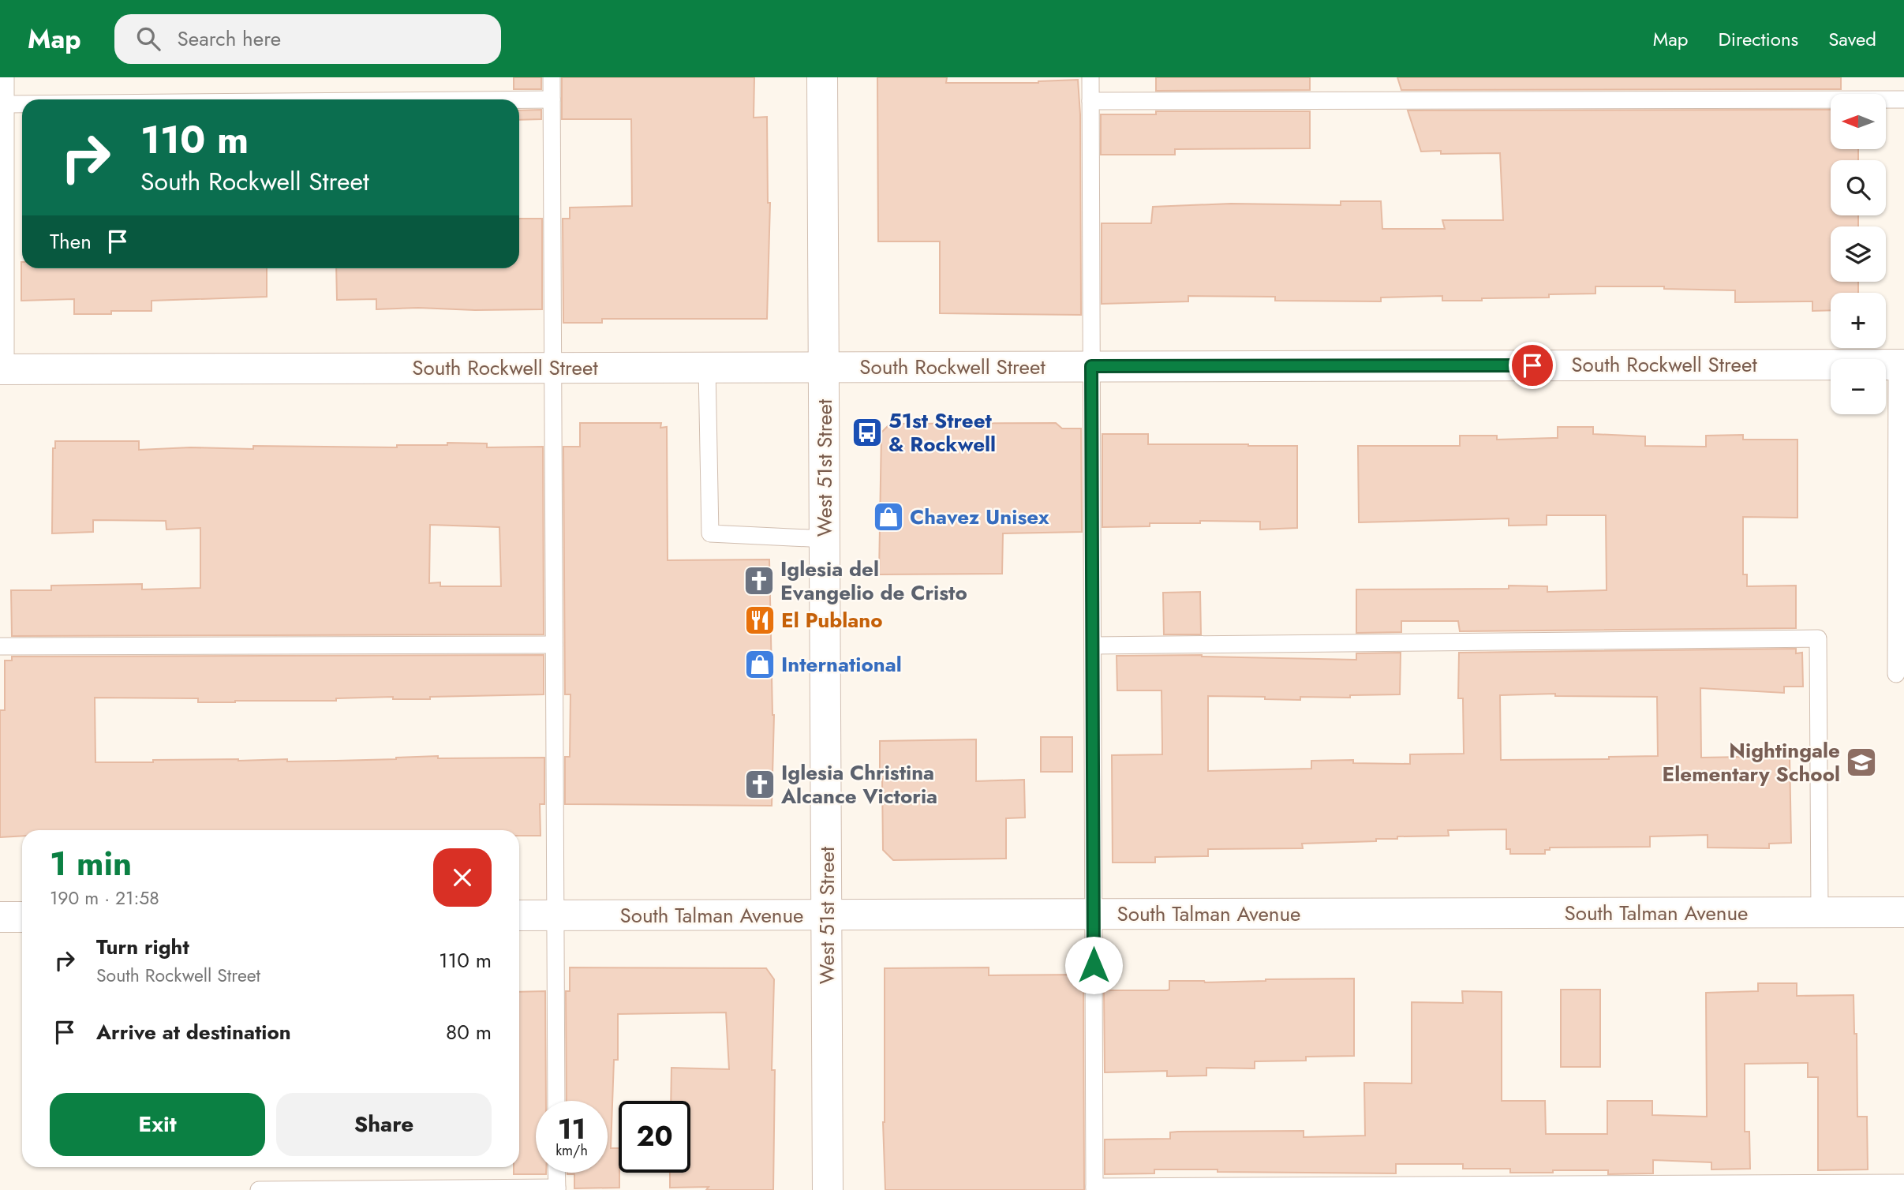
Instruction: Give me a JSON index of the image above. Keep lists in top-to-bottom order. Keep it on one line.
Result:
{"streets":{"street":["South Rockwell Street","West 51st Street","South Talman Avenue"]},"crossings":[["South Rockwell Street","West 51st Street"],["West 51st Street","South Talman Avenue"]],"places":{"bus stop":["51st Street & Rockwell"],"shop":["Chavez Unisex","International"],"church":["Iglesia del Evangelio de Cristo","Iglesia Christina Alcance Victoria"],"restaurant":["El Publano"],"school or university":["Nightingale Elementary School"]},"north":"left","page":{"header":"Map","search":"Search here","nav":["Map","Directions","Saved"],"map_buttons":["+","−"],"turn":["110 m","South Rockwell Street"],"then":"Then","heading":["1 min","190 m · 21:58"],"list":[{"name":"Turn right","note":"South Rockwell Street","value":"110 m"},{"name":"Arrive at destination","value":"80 m"}],"buttons":["Exit","Share"],"speed":"11 km/h","limit":"20"}}
